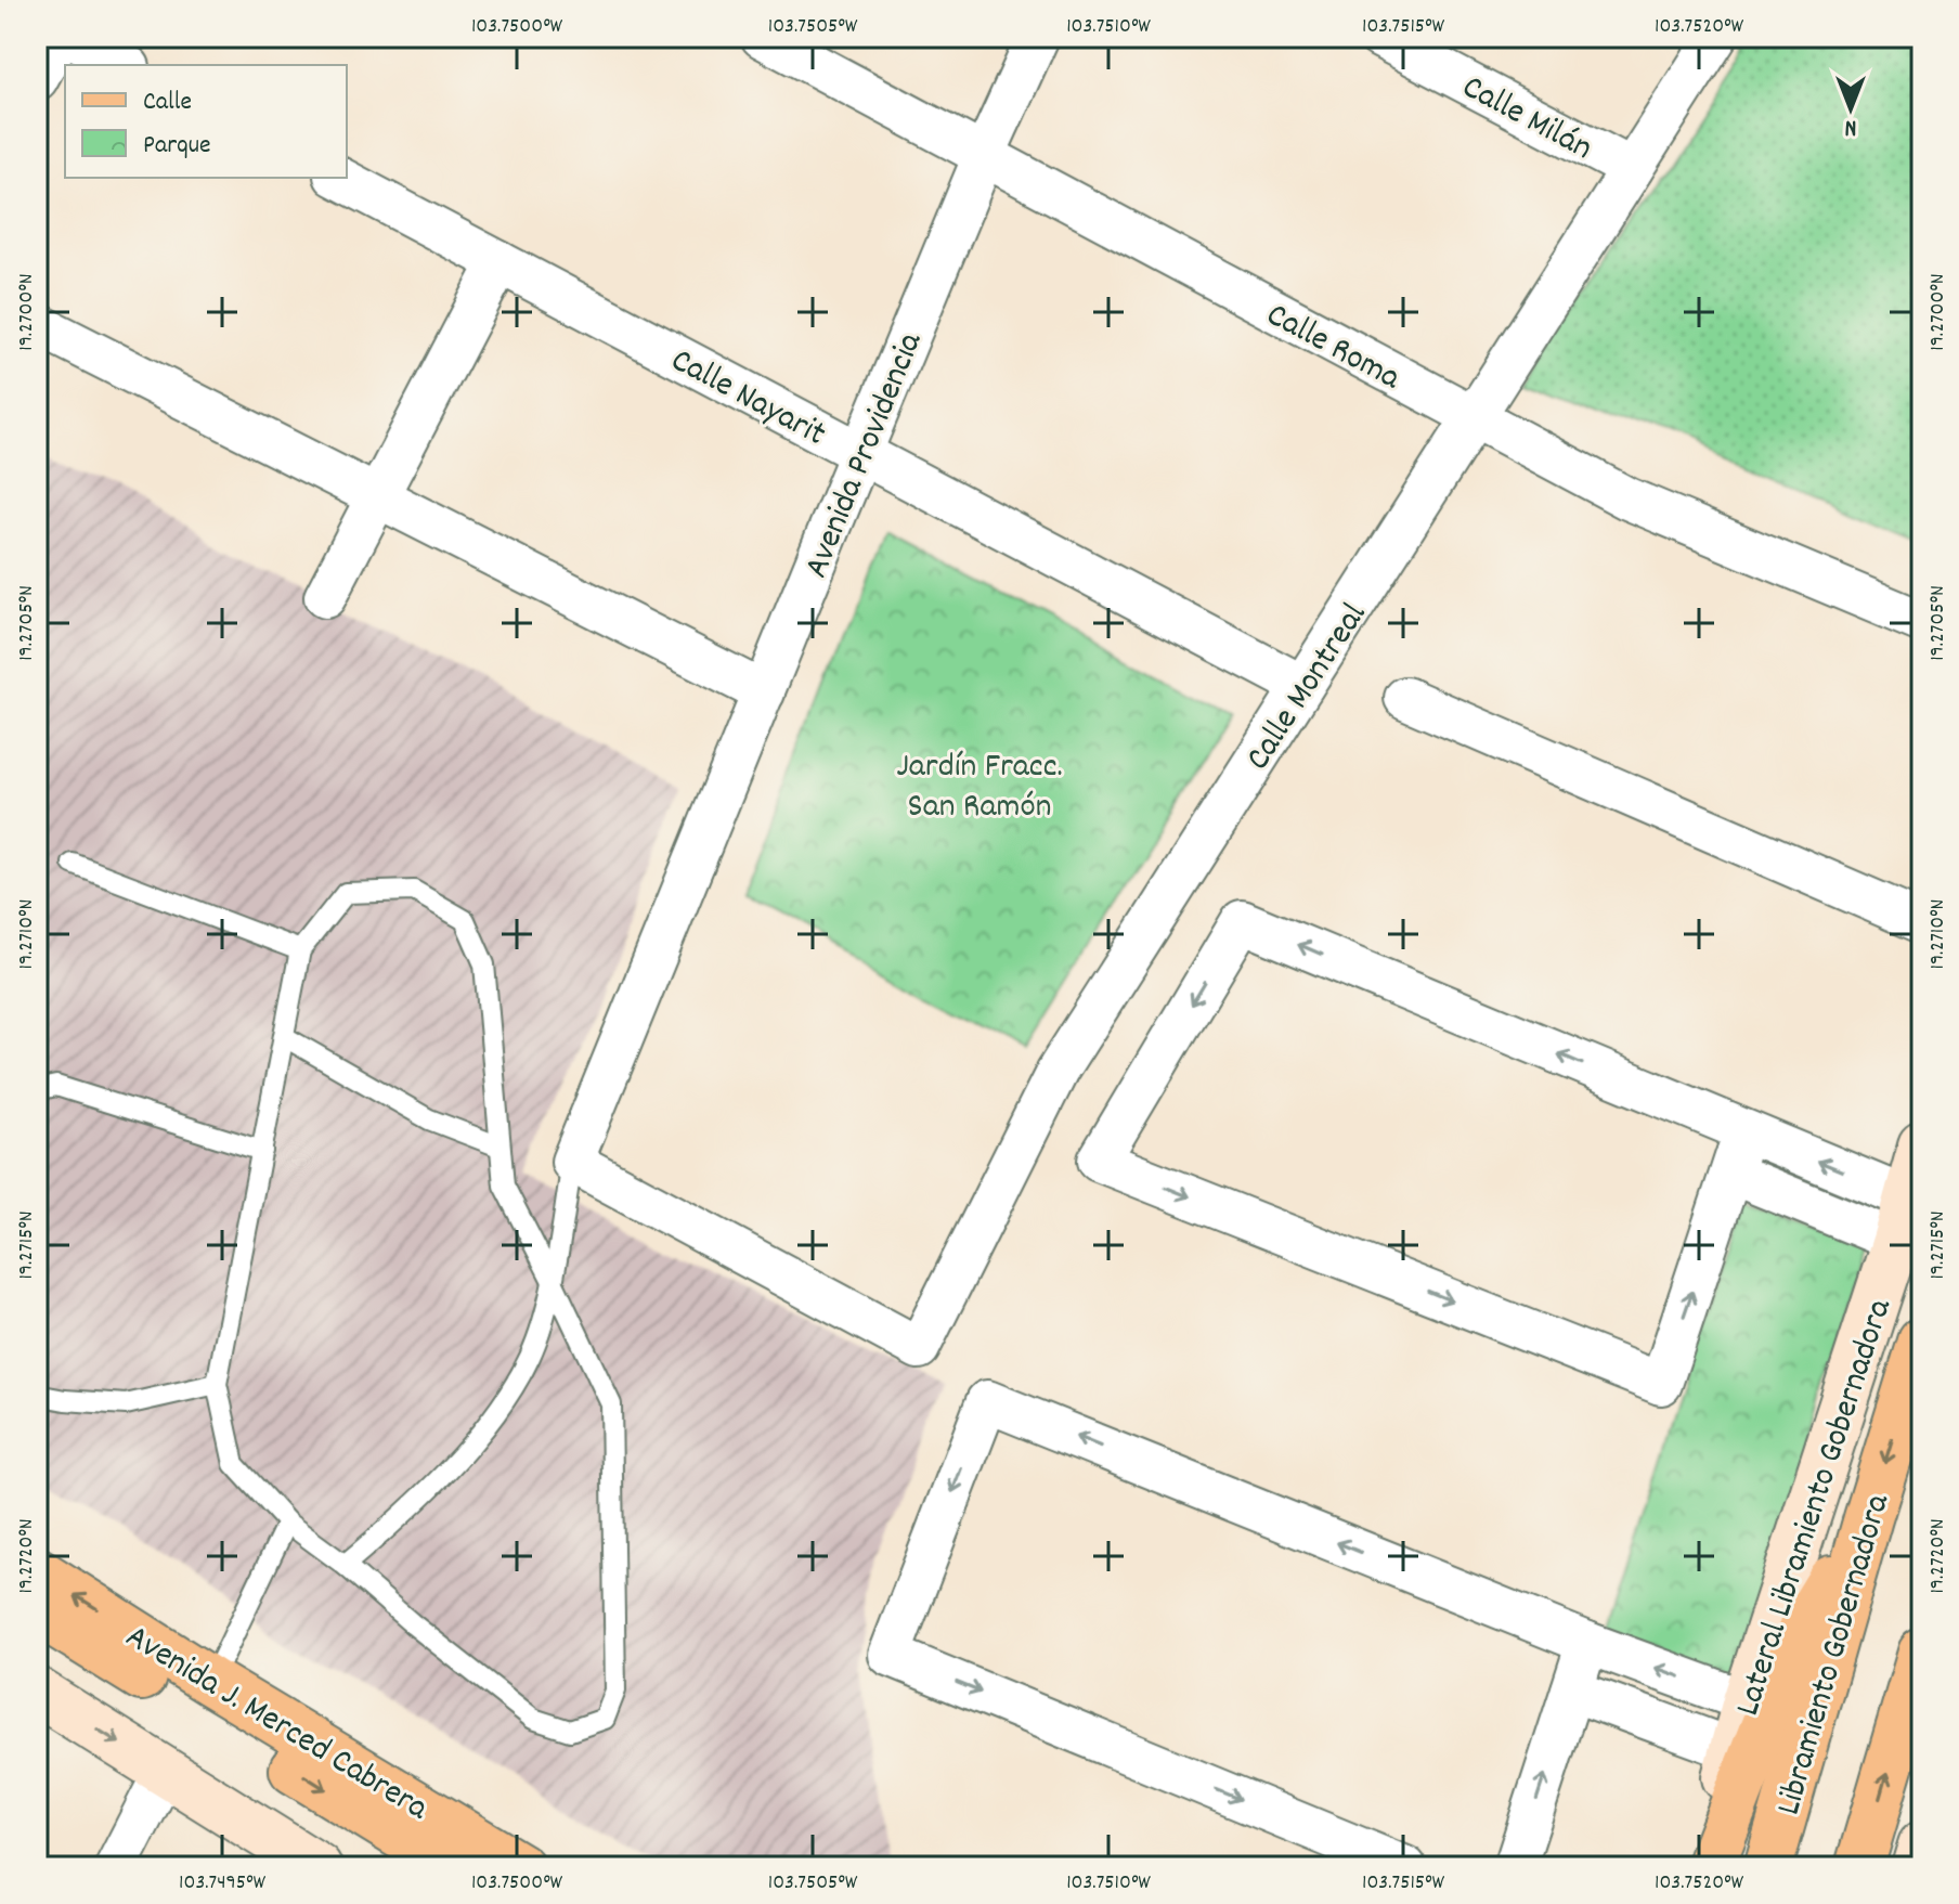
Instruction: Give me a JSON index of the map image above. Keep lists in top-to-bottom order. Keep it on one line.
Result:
{"streets":{"main road":["Libramiento Gobernadora","Avenida J. Merced Cabrera"],"street":["Calle Milán","Calle Roma","Calle Nayarit","Avenida Providencia","Calle Montreal","Lateral Libramiento Gobernadora"]},"crossings":[["Calle Milán","Calle Montreal"],["Calle Roma","Avenida Providencia"],["Calle Roma","Calle Montreal"],["Calle Nayarit","Avenida Providencia"],["Calle Nayarit","Calle Montreal"],["Avenida Providencia","Calle Montreal"]],"parks":["Jardín Fracc. San Ramón"],"legend":["Calle","Parque"],"north":"bottom","coordinates":["103.7500°W","103.7505°W","103.7510°W","103.7515°W","103.7520°W","19.2700°N","19.2705°N","19.2710°N","19.2715°N","19.2720°N","103.7495°W"]}
